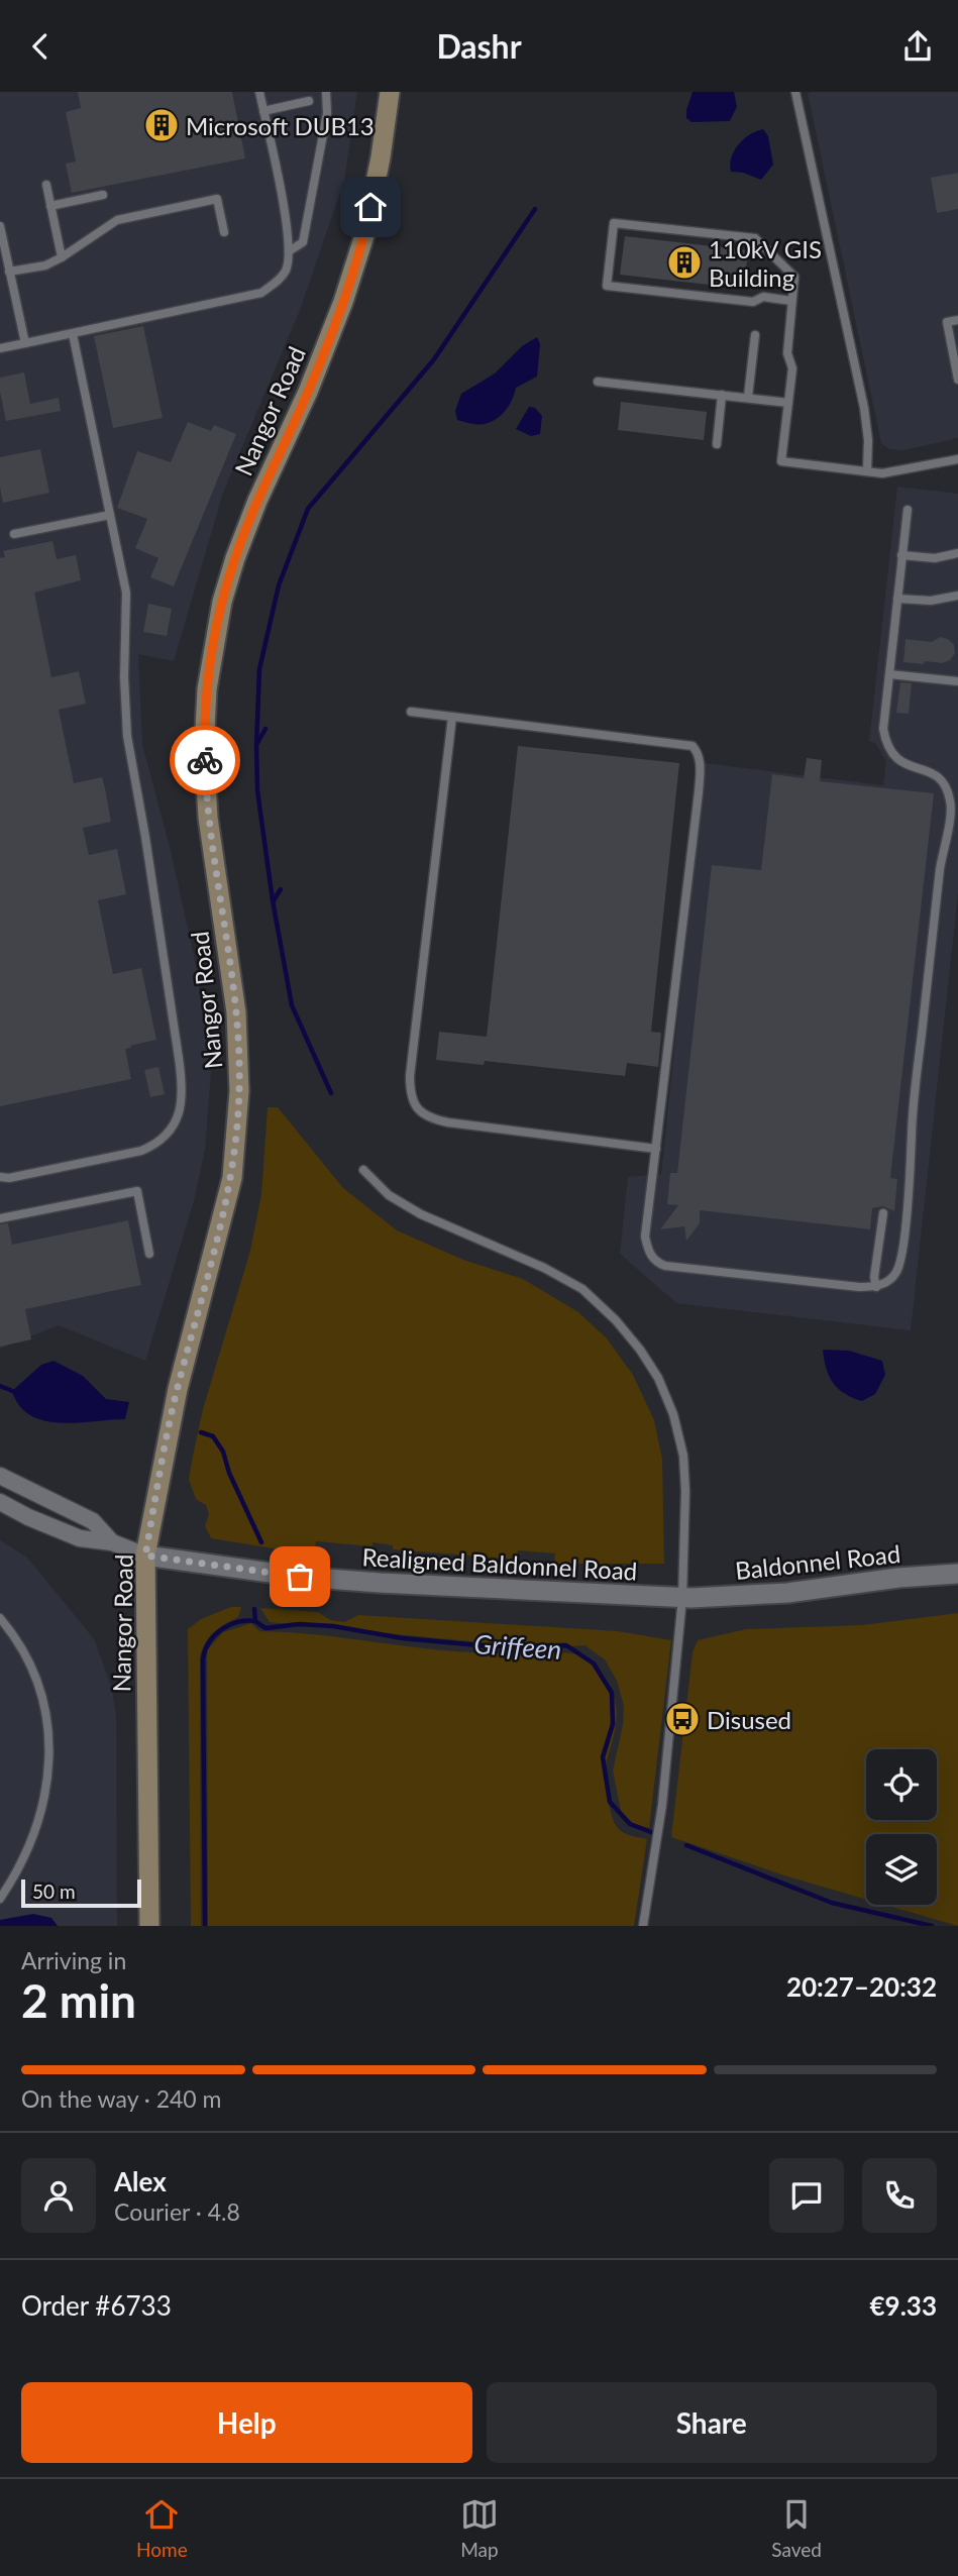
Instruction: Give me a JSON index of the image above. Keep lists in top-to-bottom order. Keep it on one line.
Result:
{"streets":{"main road":["Nangor Road"],"street":["Baldonnel Road","Realigned Baldonnel Road"]},"crossings":[["Nangor Road","Realigned Baldonnel Road"],["Baldonnel Road","Realigned Baldonnel Road"]],"water":["Griffeen"],"places":{"building":["Microsoft DUB13","110kV GIS Building"],"bus stop":["Disused"]},"scale_bar":"50 m","page":{"header":"Dashr","scale":"50 m","heading":["2 min","Arriving in","20:27–20:32"],"panel":["Alex","Courier · 4.8","Order #6733","€9.33"],"bar":"On the way · 240 m","buttons":["Help","Share"],"tabs":["Home","Map","Saved"]}}
